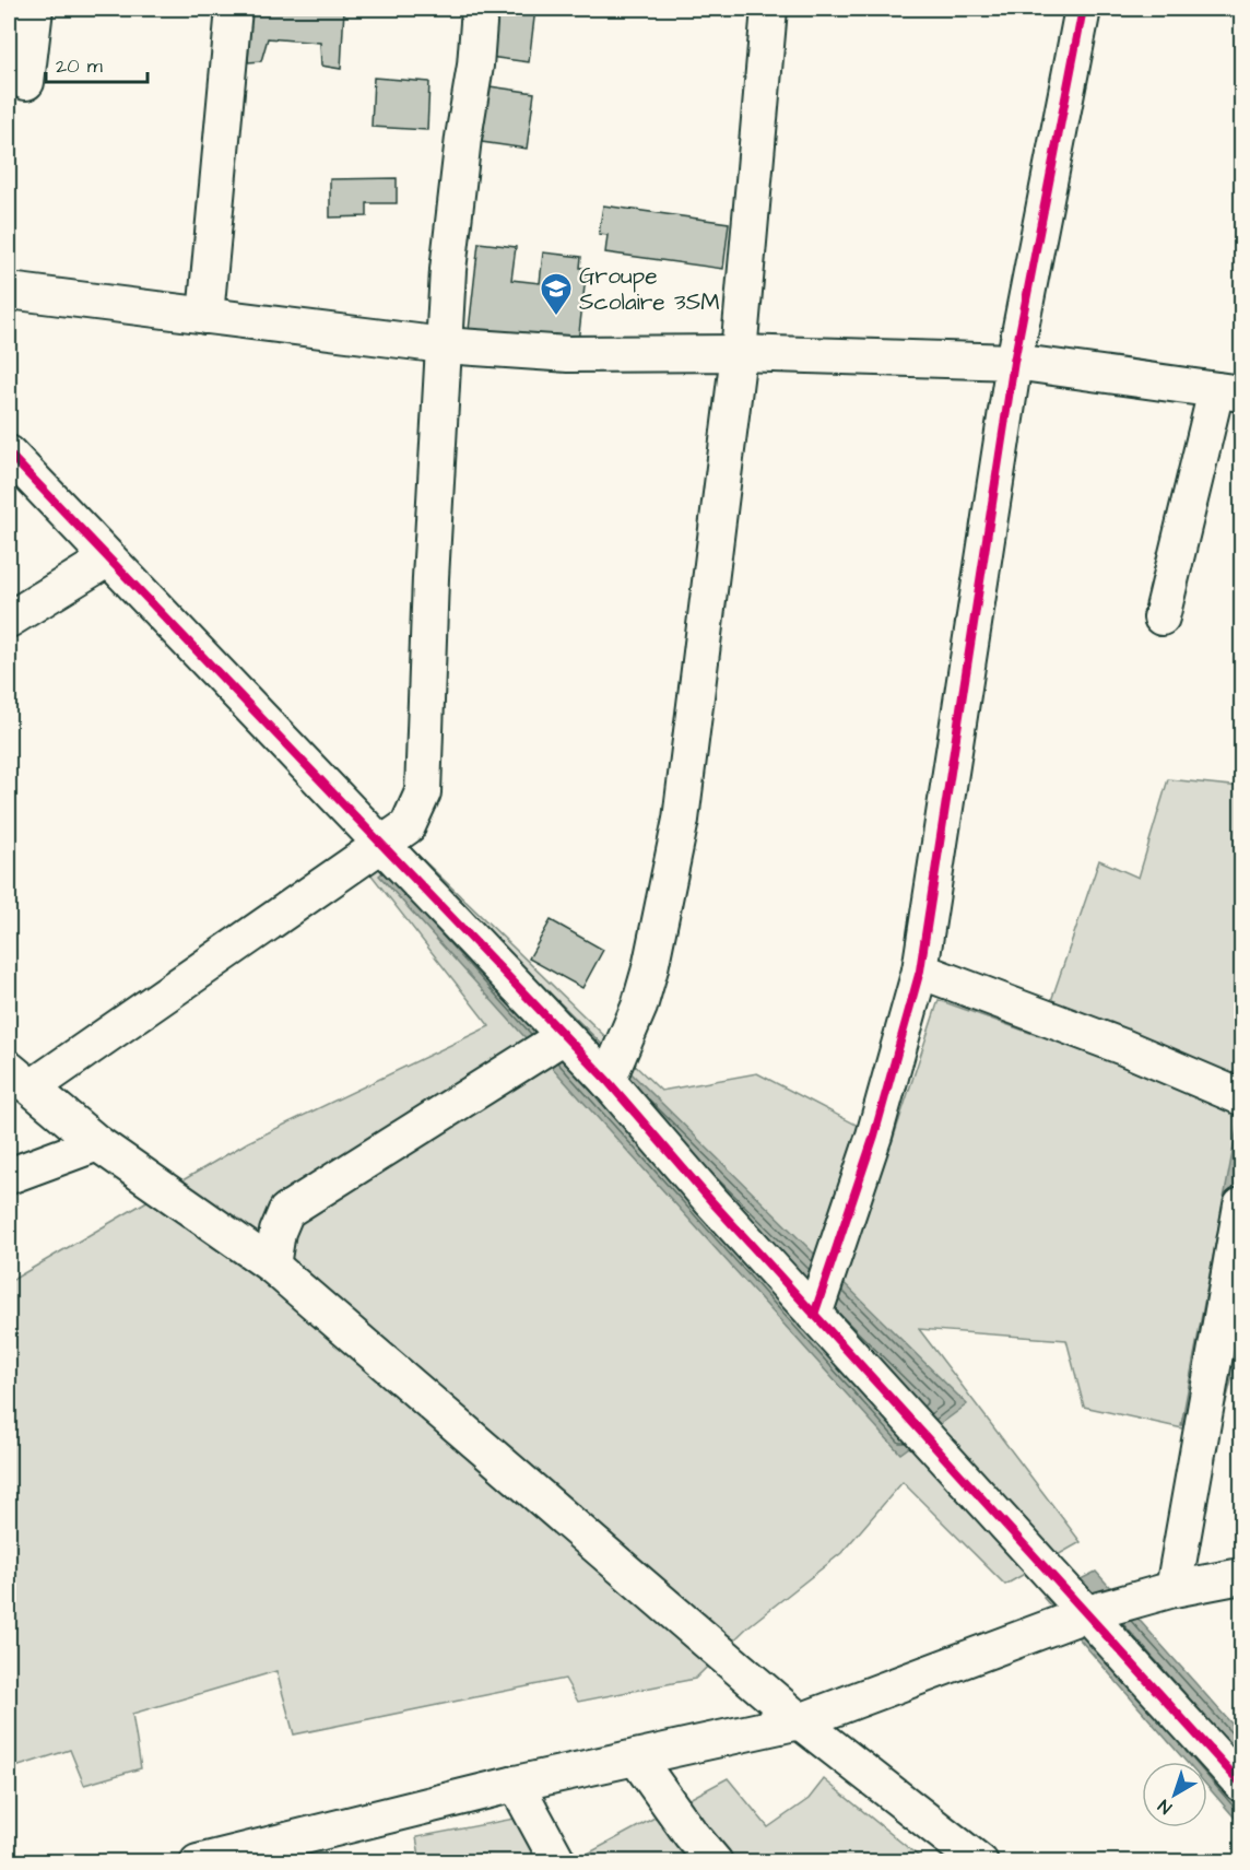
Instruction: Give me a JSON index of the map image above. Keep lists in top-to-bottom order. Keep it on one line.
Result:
{"places":{"school or university":["Groupe Scolaire 3SM"]},"scale_bar":"20 m","north":"bottom left"}
